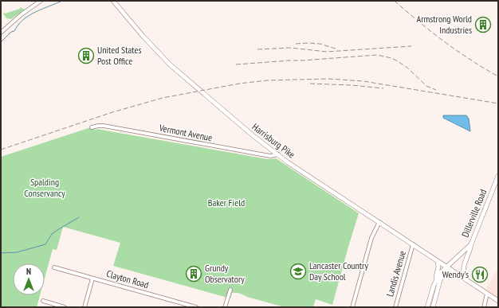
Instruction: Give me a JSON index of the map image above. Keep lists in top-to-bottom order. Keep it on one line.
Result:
{"streets":{"main road":["Harrisburg Pike","Dillerville Road"],"street":["Vermont Avenue","Landis Avenue","Clayton Road"]},"crossings":[["Vermont Avenue","Harrisburg Pike"],["Harrisburg Pike","Dillerville Road"],["Harrisburg Pike","Landis Avenue"]],"parks":["Spalding Conservancy","Baker Field"],"places":{"building":["Armstrong World Industries","United States Post Office","Grundy Observatory"],"school or university":["Lancaster Country Day School"],"restaurant":["Wendy's"]},"north":"top"}
